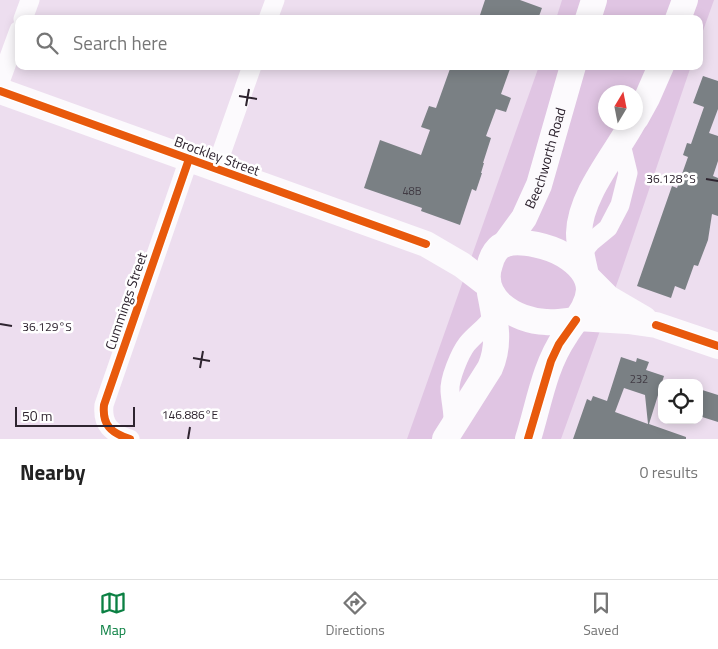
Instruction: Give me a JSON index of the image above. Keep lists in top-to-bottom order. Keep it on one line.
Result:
{"streets":{"main road":["Brockley Street","Beechworth Road"],"street":["Cummings Street"]},"crossings":[["Brockley Street","Beechworth Road"],["Brockley Street","Cummings Street"]],"house_numbers":["48B","232"],"scale_bar":"50 m","north":"top","page":{"search":"Search here","scale":"50 m","heading":["Nearby","0 results"],"nav":["Map","Directions","Saved"]},"coordinates":["36.128°S","36.129°S","146.886°E"]}
